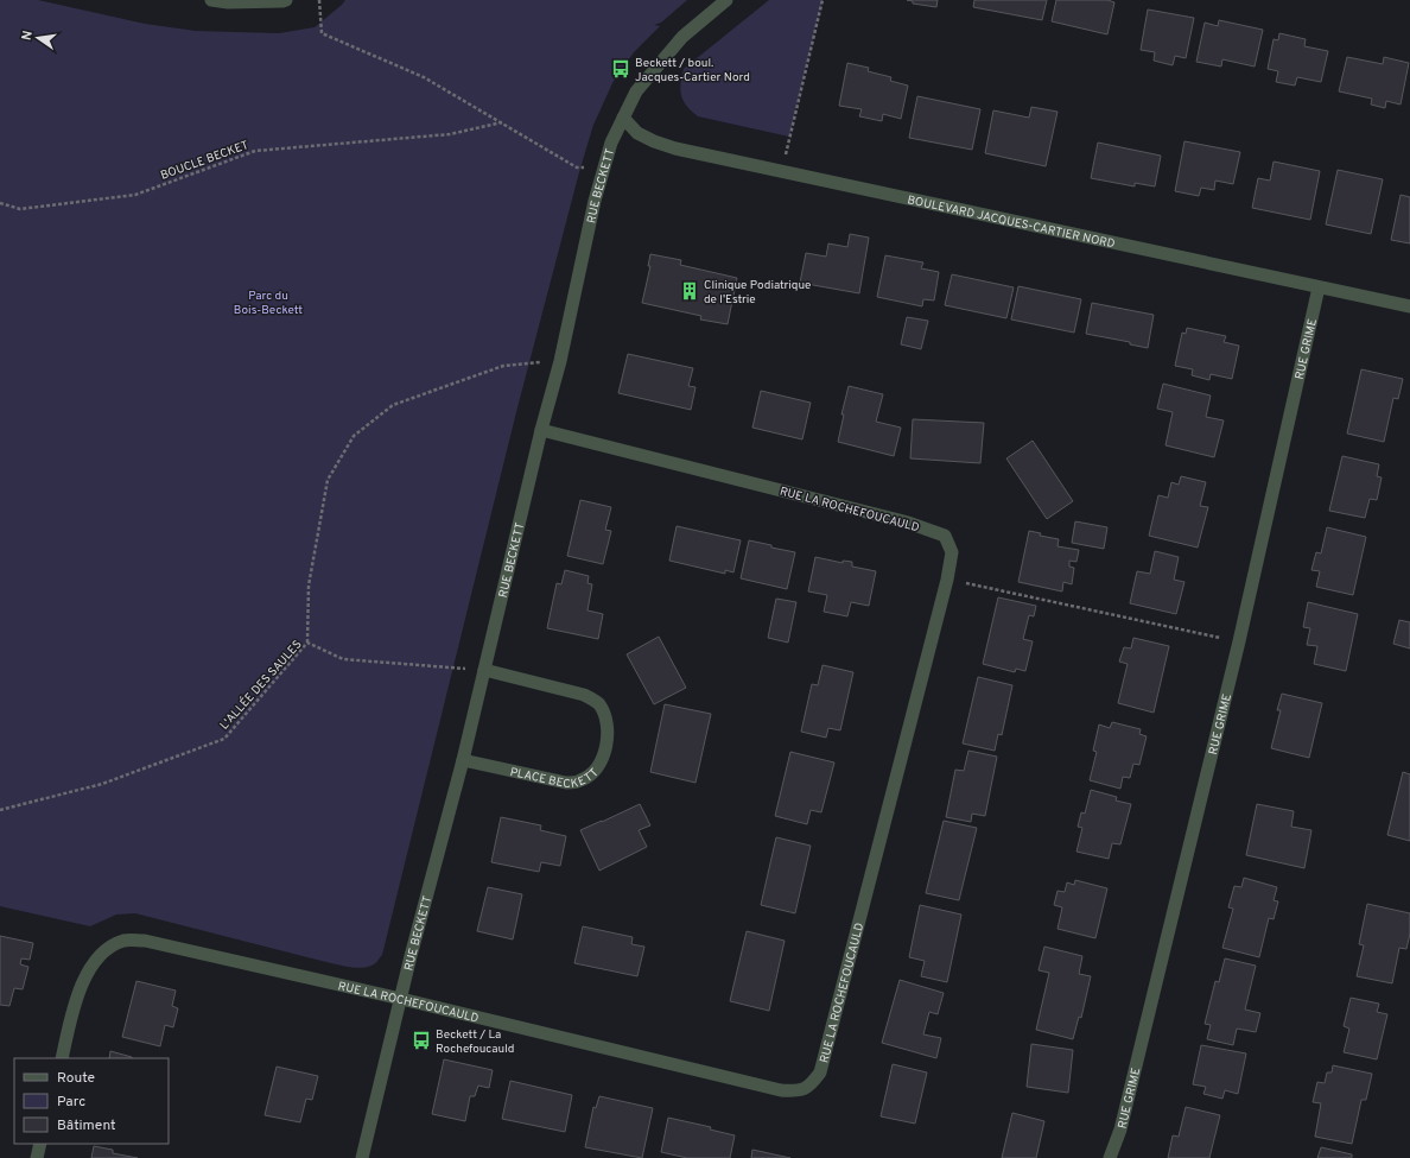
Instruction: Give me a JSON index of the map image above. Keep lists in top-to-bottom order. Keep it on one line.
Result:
{"streets":{"street":["RUE BECKETT","BOULEVARD JACQUES-CARTIER NORD","RUE GRIME","RUE LA ROCHEFOUCAULD","PLACE BECKETT"],"path":["BOUCLE BECKET","L'ALLÉE DES SAULES"]},"crossings":[["RUE BECKETT","BOULEVARD JACQUES-CARTIER NORD"],["RUE BECKETT","RUE LA ROCHEFOUCAULD"],["RUE BECKETT","L'ALLÉE DES SAULES"],["RUE BECKETT","PLACE BECKETT"],["BOULEVARD JACQUES-CARTIER NORD","RUE GRIME"],["L'ALLÉE DES SAULES","PLACE BECKETT"]],"parks":["Parc du Bois-Beckett"],"places":{"bus stop":["Beckett / boul. Jacques-Cartier Nord","Beckett / La Rochefoucauld"],"building":["Clinique Podiatrique de l'Estrie"]},"legend":["Route","Parc","Bâtiment"],"north":"left"}
